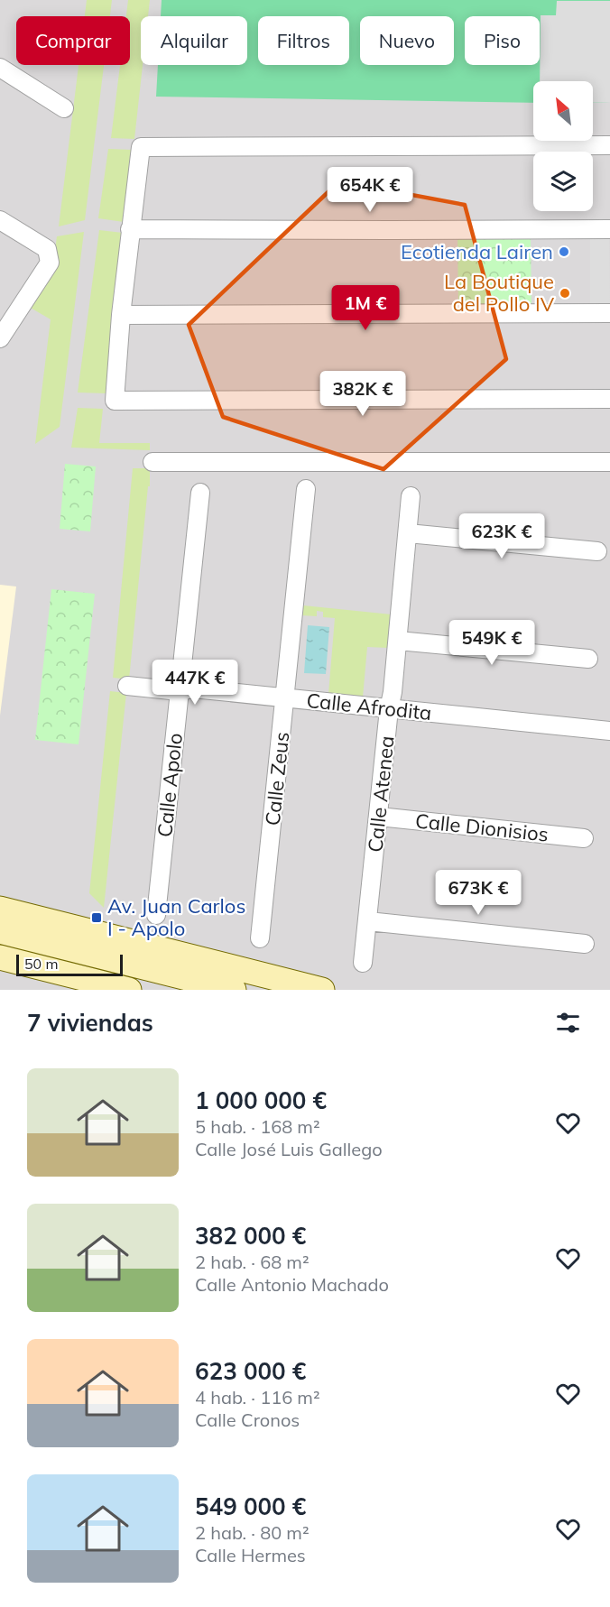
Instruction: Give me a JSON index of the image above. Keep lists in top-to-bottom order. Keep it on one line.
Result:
{"streets":{"street":["Calle Afrodita","Calle Zeus","Calle Apolo","Calle Atenea","Calle Dionisios"]},"crossings":[["Calle Afrodita","Calle Zeus"],["Calle Afrodita","Calle Apolo"],["Calle Afrodita","Calle Atenea"],["Calle Atenea","Calle Dionisios"]],"places":{"other":["Ecotienda Lairen","La Boutique del Pollo IV"],"transit":["Av. Juan Carlos I - Apolo"]},"scale_bar":"50 m","north":"top left","page":{"chip":["Comprar","Alquilar","Filtros","Nuevo","Piso"],"price":["654K €","1M €","382K €","623K €","549K €","447K €","673K €"],"scale":"50 m","heading":"7 viviendas","list":[{"name":"1 000 000 €","note":"5 hab. · 168 m² · Calle José Luis Gallego"},{"name":"382 000 €","note":"2 hab. · 68 m² · Calle Antonio Machado"},{"name":"623 000 €","note":"4 hab. · 116 m² · Calle Cronos"},{"name":"549 000 €","note":"2 hab. · 80 m² · Calle Hermes"}]}}
